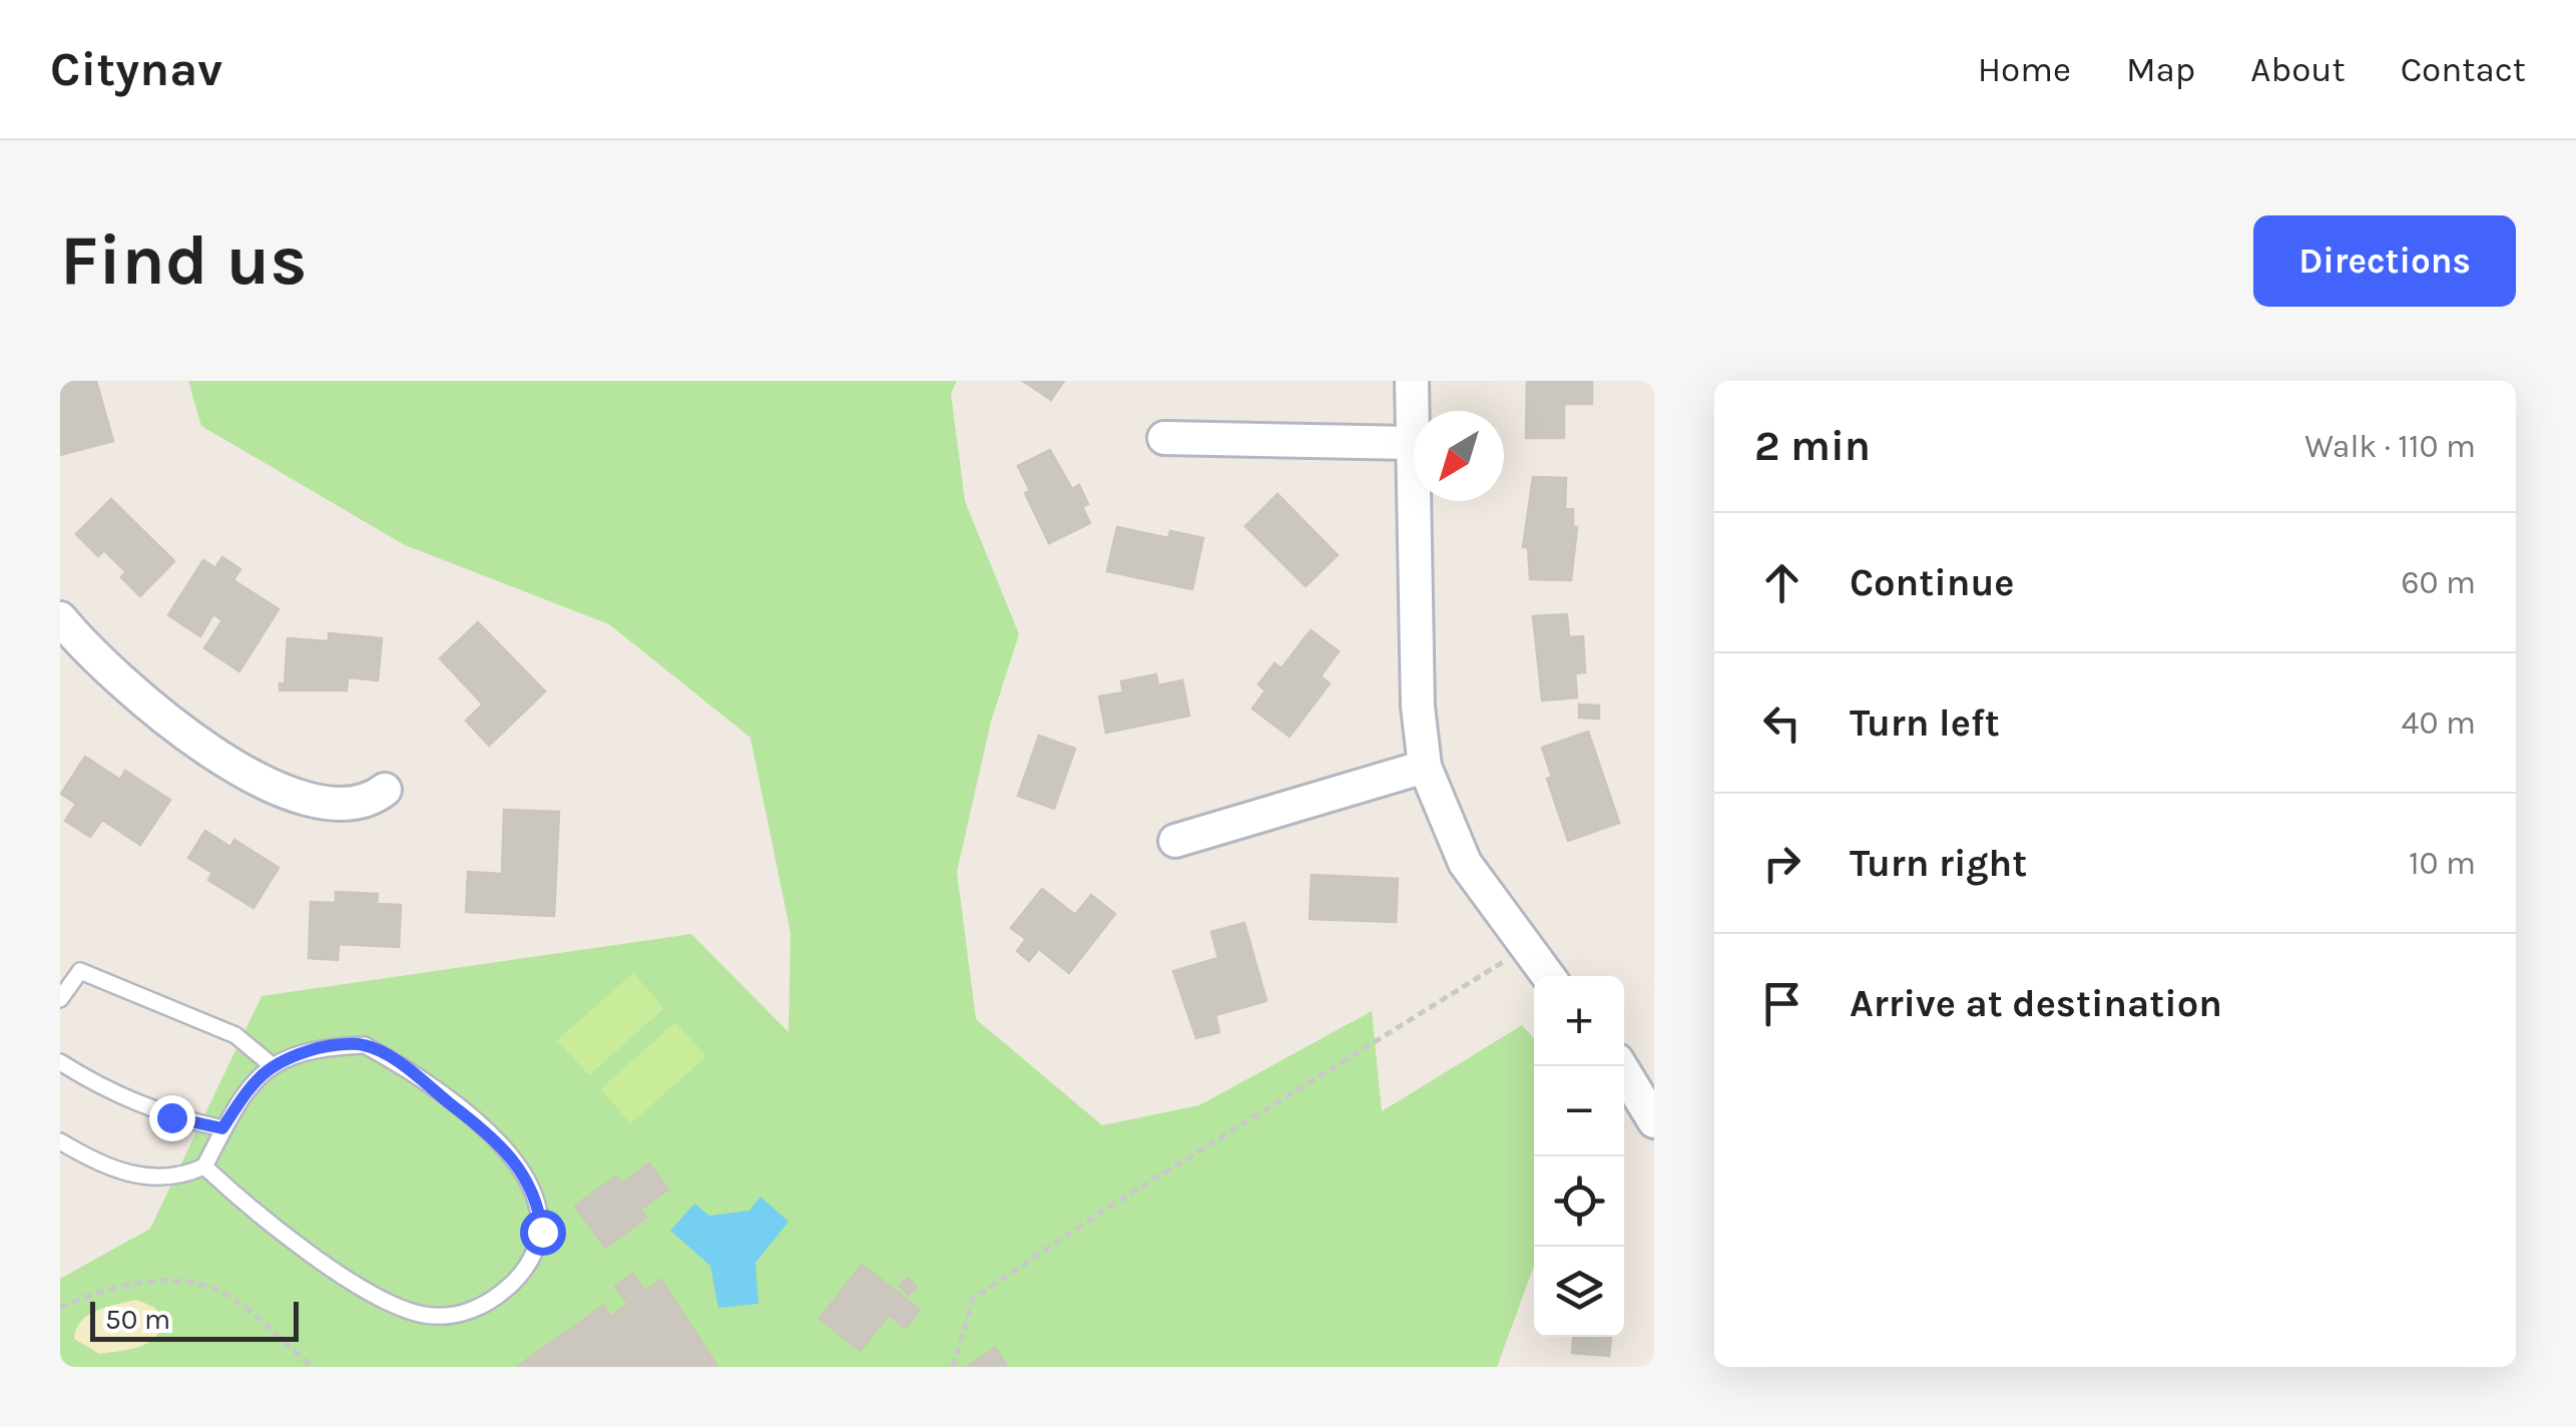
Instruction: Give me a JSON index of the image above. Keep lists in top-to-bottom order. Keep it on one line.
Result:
{"scale_bar":"50 m","north":"bottom left","page":{"header":"Citynav","nav":["Home","Map","About","Contact"],"buttons":"Directions","title":"Find us","heading":["2 min","Walk · 110 m"],"list":[["Continue","60 m"],["Turn left","40 m"],["Turn right","10 m"],"Arrive at destination"],"map_buttons":["+","−"],"scale":"50 m"}}
